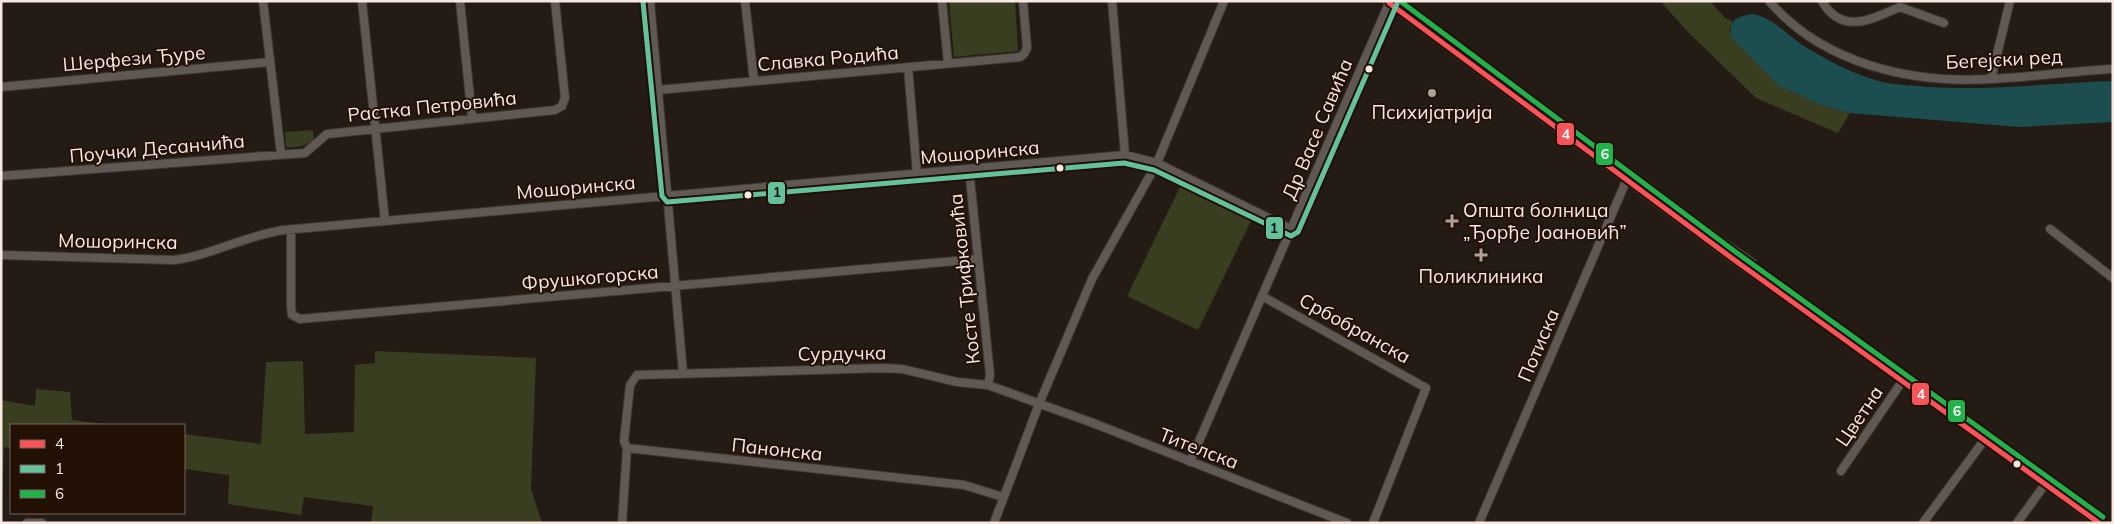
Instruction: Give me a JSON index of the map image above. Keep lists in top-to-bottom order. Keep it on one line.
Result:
{"streets":{"street":["Шерфези Ђуре","Славка Родића","Бегејски ред","Растка Петровића","Др Васе Савића","Поучки Десанчића","Мошоринска","Фрушкогорска","Косте Трифковића","Србобранска","Потиска","Сурдучка","Цветна","Тителска","Панонска"]},"crossings":[["Растка Петровића","Поучки Десанчића"],["Др Васе Савића","Мошоринска"],["Др Васе Савића","Србобранска"],["Др Васе Савића","Тителска"],["Мошоринска","Фрушкогорска"],["Мошоринска","Косте Трифковића"],["Фрушкогорска","Косте Трифковића"],["Косте Трифковића","Сурдучка"],["Сурдучка","Тителска"],["Сурдучка","Панонска"]],"places":{"other":["Психијатрија"],"health":["Општа болница „Ђорђе Јоановић”","Поликлиника"]},"lines":["transit line 6","transit line 1","transit line 4"],"legend":["4","1","6"]}
